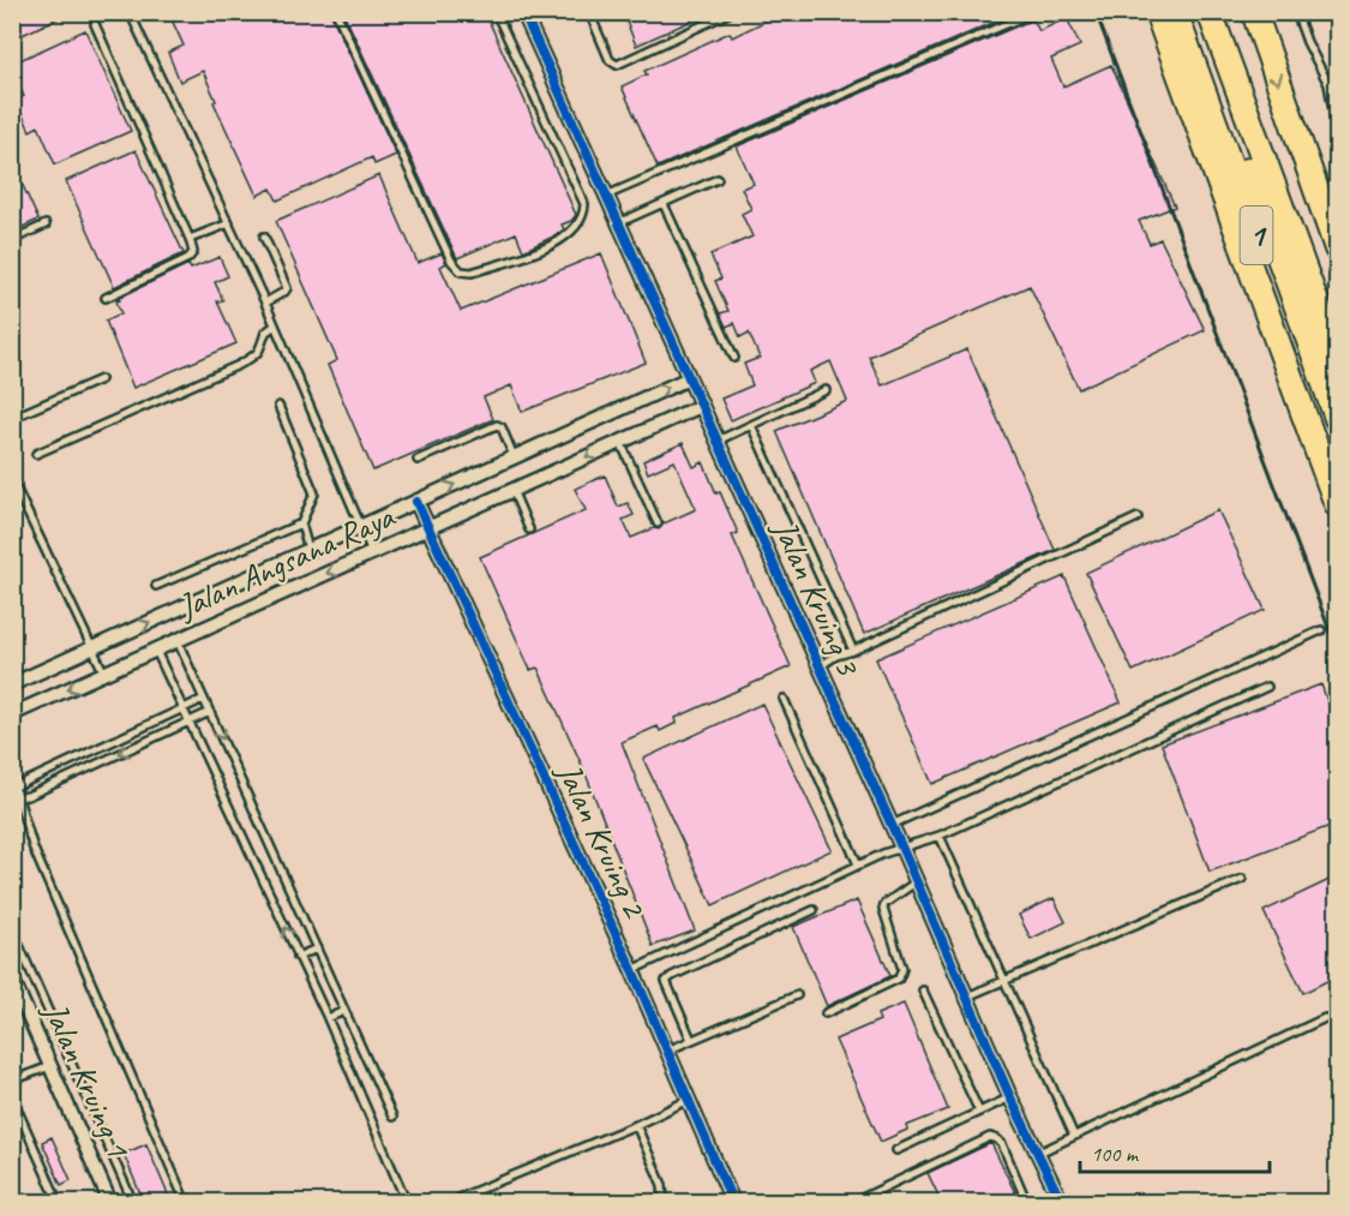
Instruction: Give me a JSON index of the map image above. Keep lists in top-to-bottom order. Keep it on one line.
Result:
{"streets":{"highway":["1"],"street":["Jalan Angsana Raya","Jalan Kruing 3","Jalan Kruing 2","Jalan Kruing 1"]},"crossings":[["Jalan Angsana Raya","Jalan Kruing 3"],["Jalan Angsana Raya","Jalan Kruing 2"]],"scale_bar":"100 m"}
